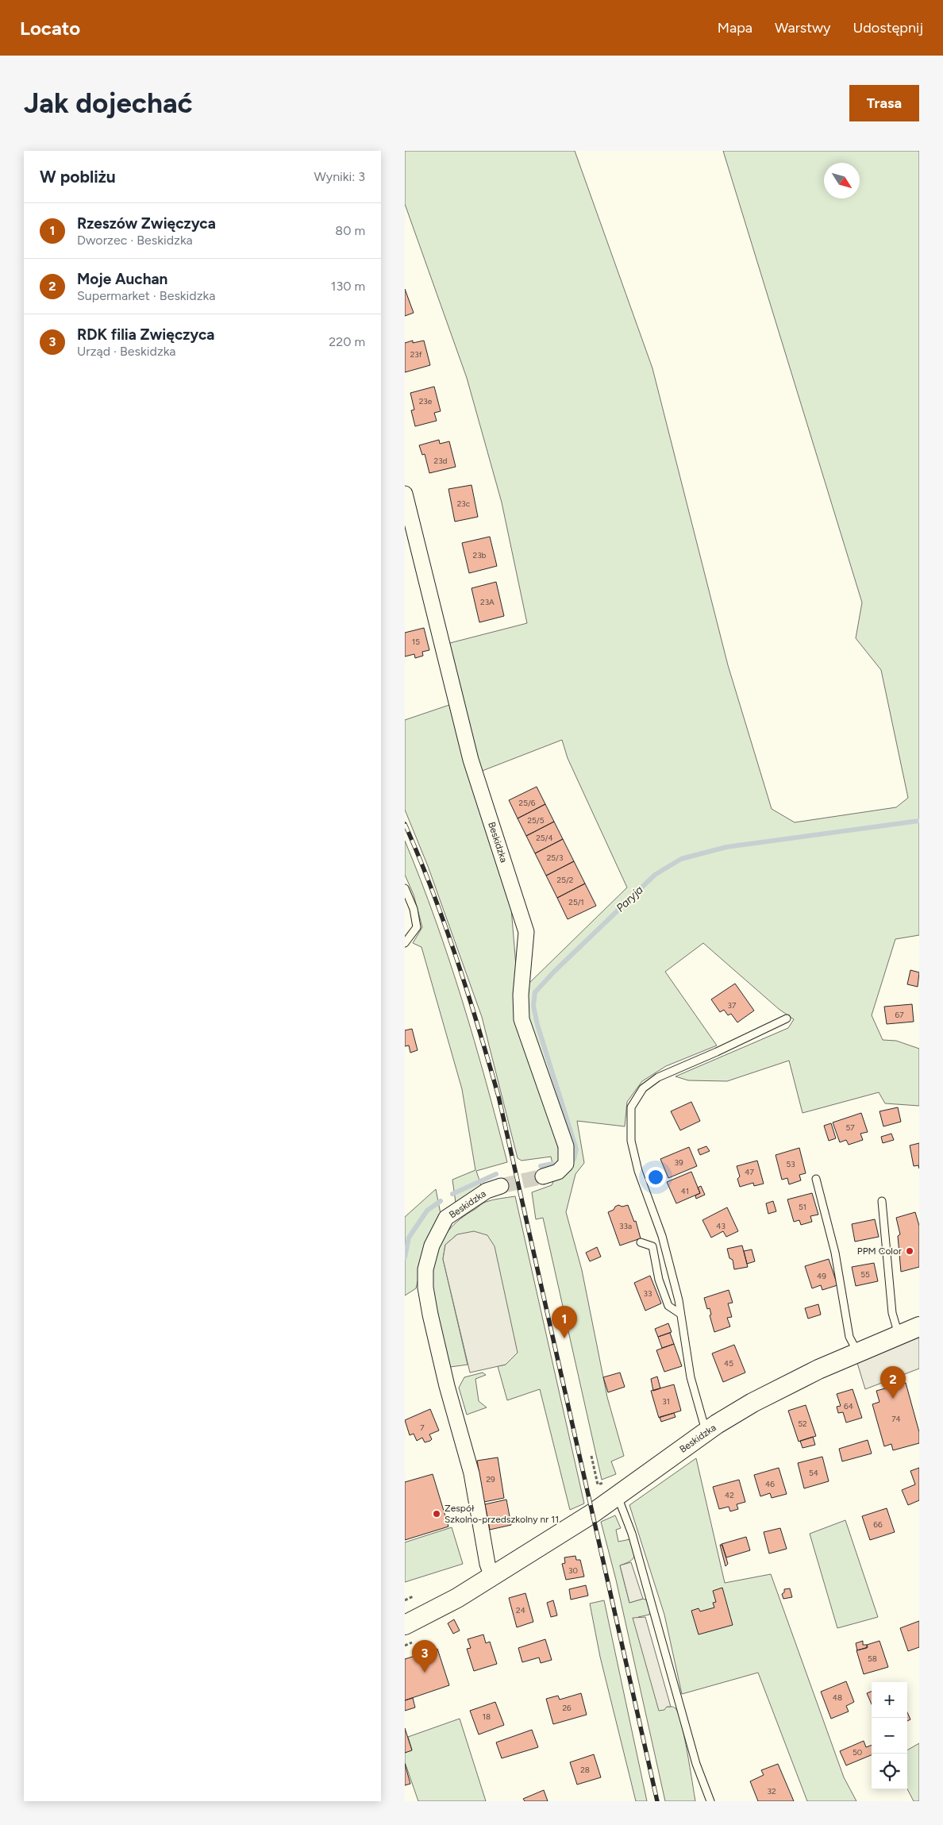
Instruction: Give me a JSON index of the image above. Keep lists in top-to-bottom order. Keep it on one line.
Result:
{"streets":{"street":["Beskidzka"]},"water":["Paryja"],"places":["PPM Color","Zespół Szkolno-przedszkolny nr 11"],"house_numbers":["23f","23e","23d","23c","23b","23A","15","25/6","25/5","25/4","25/3","25/2","25/1","37","67","57","39","53","47","41","51","33a","43","55","49","33","45","31","64","74","52","7","54","29","46","42","66","30","24","58","48","26","18","50","28","32"],"north":"bottom right","page":{"header":"Locato","nav":["Mapa","Warstwy","Udostępnij"],"buttons":"Trasa","title":"Jak dojechać","heading":["W pobliżu","Wyniki: 3"],"list":[{"mark":"1","name":"Rzeszów Zwięczyca","note":"Dworzec · Beskidzka","value":"80 m"},{"mark":"2","name":"Moje Auchan","note":"Supermarket · Beskidzka","value":"130 m"},{"mark":"3","name":"RDK filia Zwięczyca","note":"Urząd · Beskidzka","value":"220 m"}],"pins":["1","2","3"],"map_buttons":["+","−"]}}
